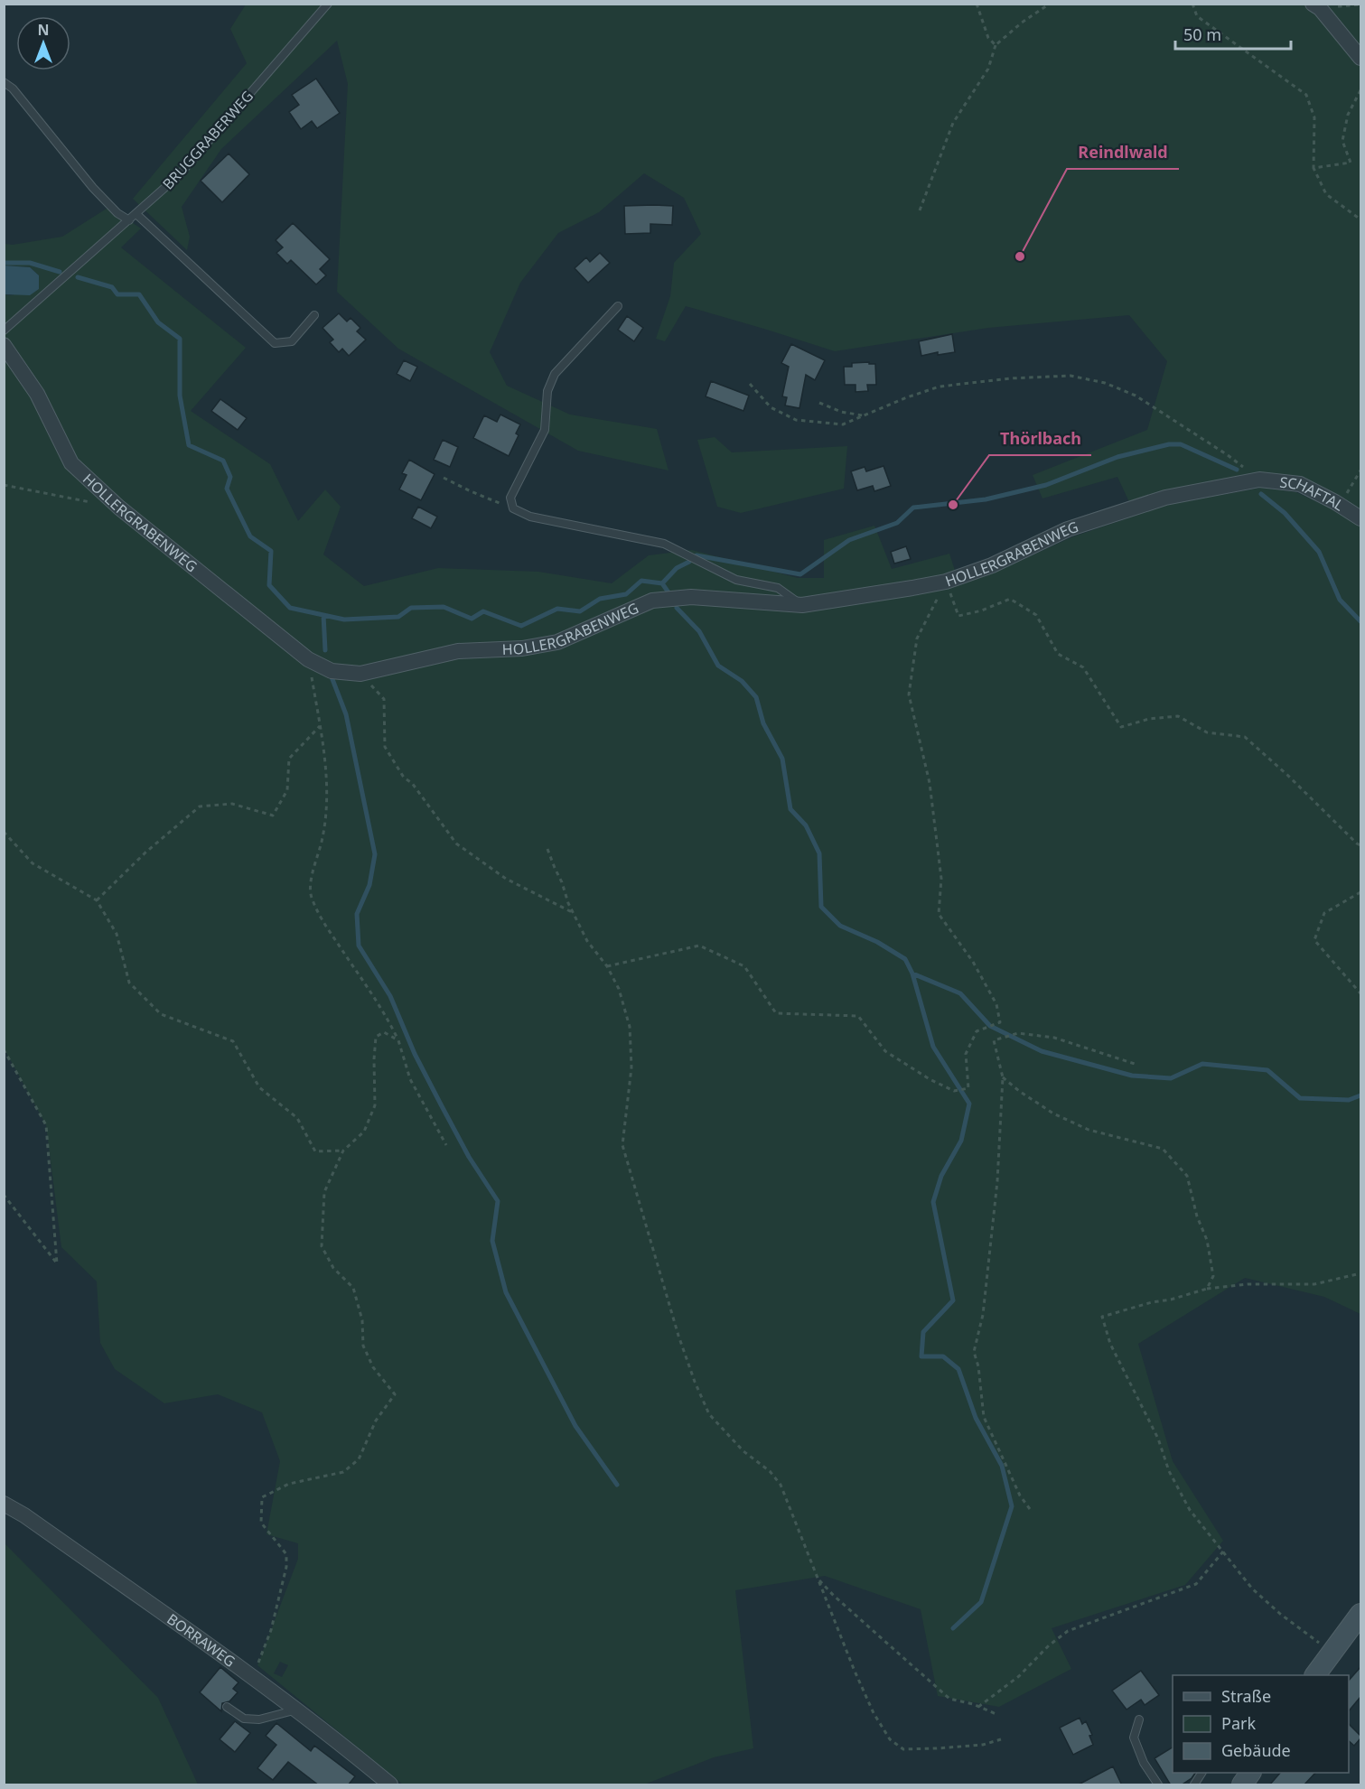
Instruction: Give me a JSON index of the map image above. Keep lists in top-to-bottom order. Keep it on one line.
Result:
{"streets":{"street":["SCHAFTAL","HOLLERGRABENWEG","BORRAWEG"],"lane":["BRUGGRABERWEG"]},"crossings":[["SCHAFTAL","HOLLERGRABENWEG"]],"places":["Reindlwald","Thörlbach"],"legend":["Straße","Park","Gebäude"],"scale_bar":"50 m","north":"top"}
